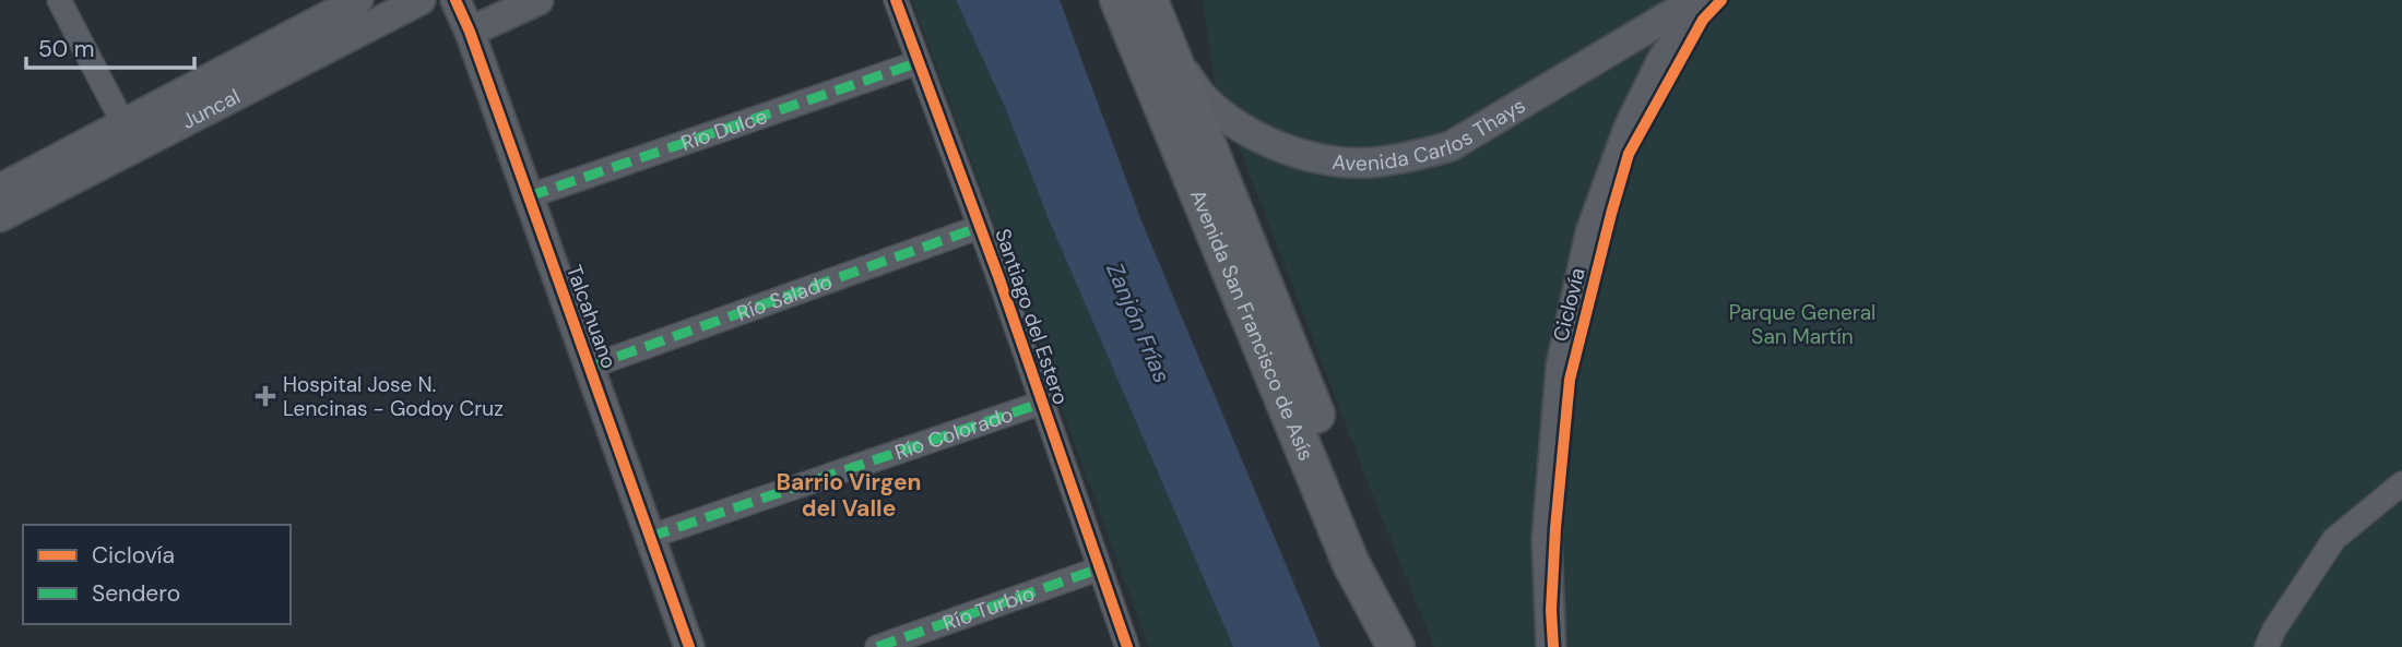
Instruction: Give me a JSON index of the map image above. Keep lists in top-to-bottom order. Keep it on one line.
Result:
{"streets":{"main road":["Avenida San Francisco de Asís"],"street":["Juncal","Avenida Carlos Thays","Río Dulce","Río Salado","Talcahuano","Santiago del Estero","Río Colorado","Río Turbio"],"cycle path":["Ciclovía"]},"crossings":[["Avenida Carlos Thays","Avenida San Francisco de Asís"],["Río Dulce","Talcahuano"],["Río Dulce","Santiago del Estero"],["Río Salado","Talcahuano"],["Río Salado","Santiago del Estero"],["Talcahuano","Río Colorado"],["Santiago del Estero","Río Colorado"],["Santiago del Estero","Río Turbio"]],"districts":["Barrio Virgen del Valle"],"water":["Zanjón Frías"],"parks":["Parque General San Martín"],"places":{"health":["Hospital Jose N. Lencinas - Godoy Cruz"]},"legend":["Ciclovía","Sendero"],"scale_bar":"50 m"}
